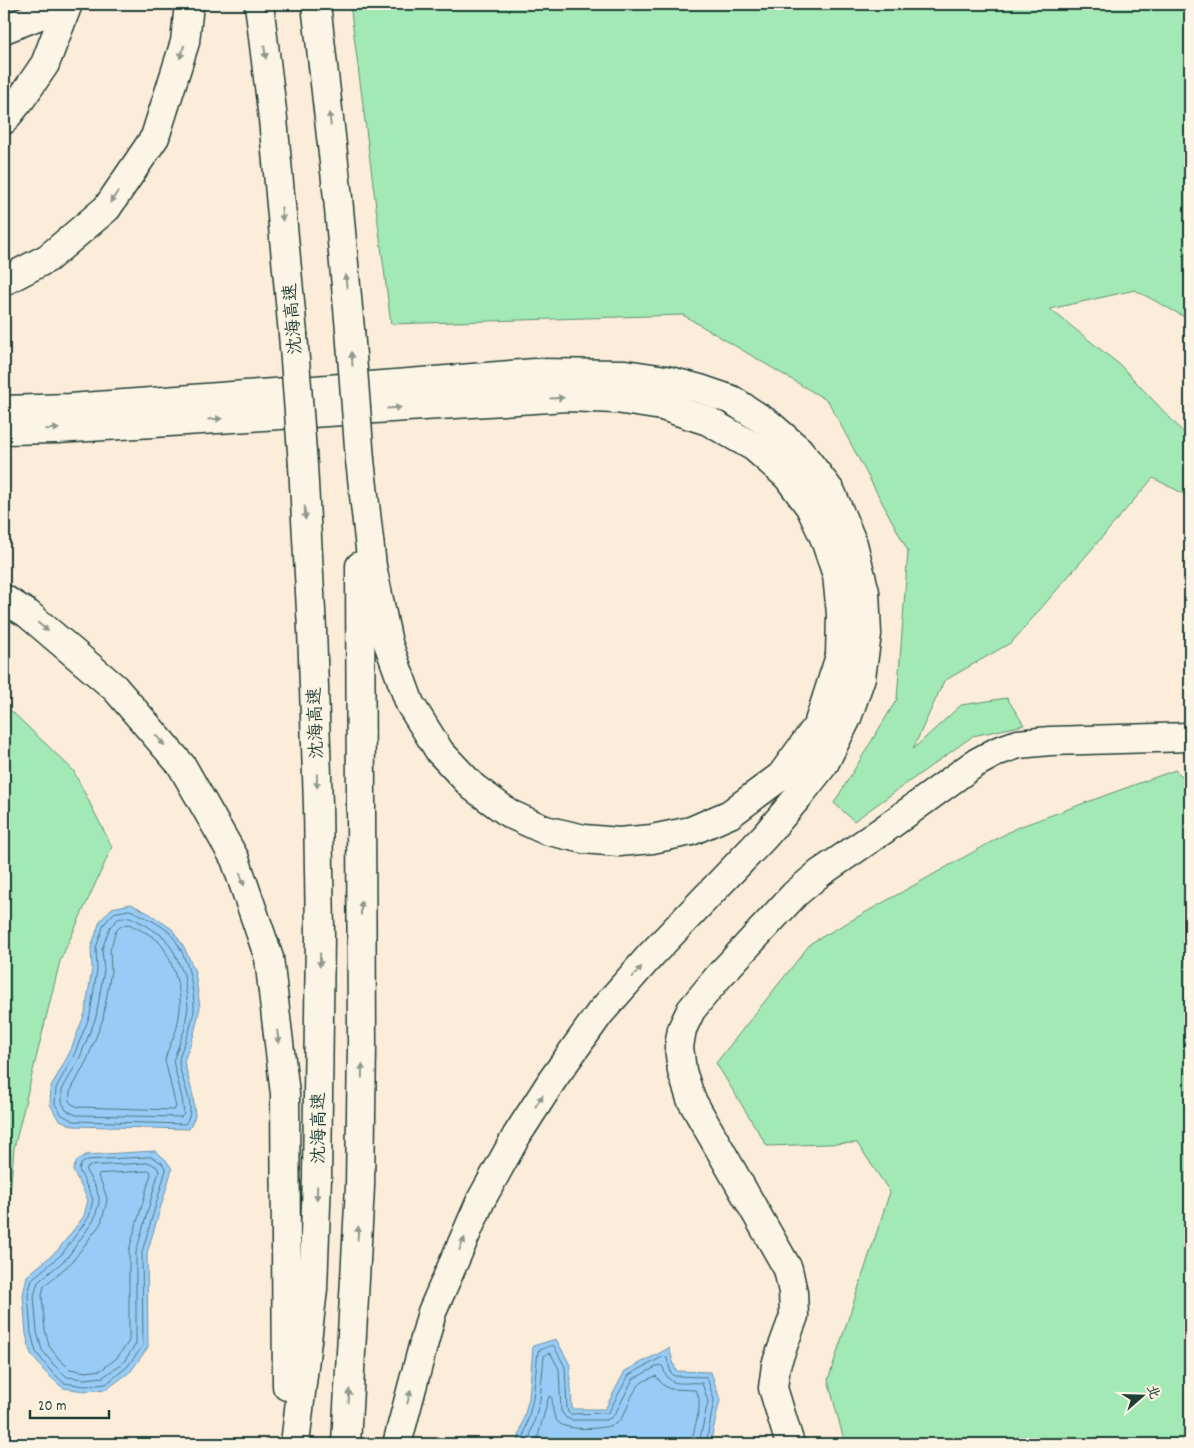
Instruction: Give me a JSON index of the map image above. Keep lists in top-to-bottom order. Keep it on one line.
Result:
{"streets":{"main road":["沈海高速"]},"scale_bar":"20 m","north":"right"}
